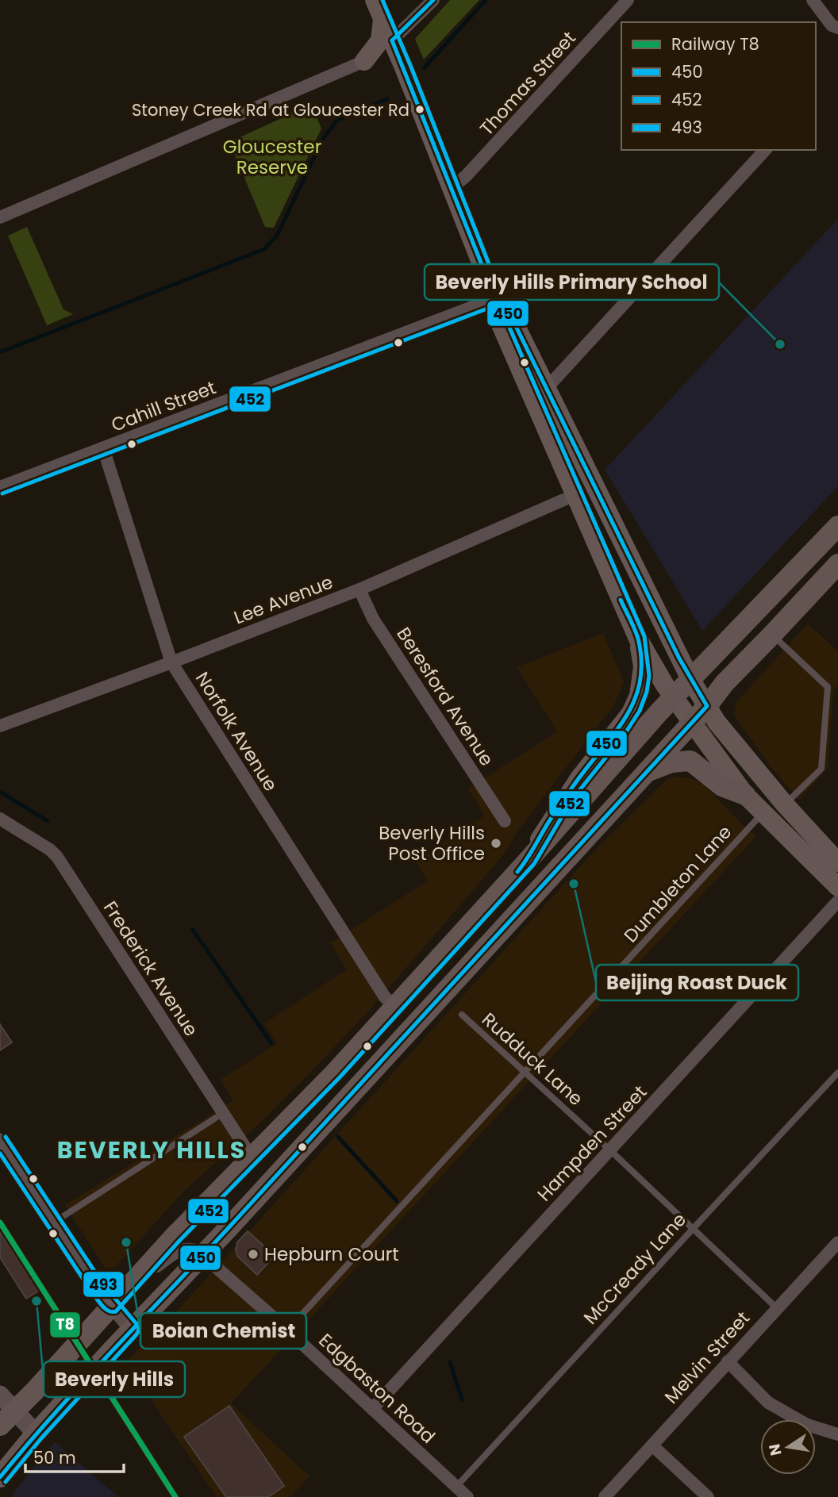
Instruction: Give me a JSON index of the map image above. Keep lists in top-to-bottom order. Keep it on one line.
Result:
{"streets":{"street":["Thomas Street","Cahill Street","Lee Avenue","Beresford Avenue","Norfolk Avenue","Frederick Avenue","Hampden Street","Melvin Street","Edgbaston Road"],"lane":["Dumbleton Lane","Rudduck Lane","McCready Lane"]},"crossings":[["Cahill Street","Norfolk Avenue"],["Lee Avenue","Beresford Avenue"],["Lee Avenue","Norfolk Avenue"],["Dumbleton Lane","Rudduck Lane"],["Dumbleton Lane","Edgbaston Road"],["Rudduck Lane","Hampden Street"],["Rudduck Lane","McCready Lane"],["Rudduck Lane","Melvin Street"],["Hampden Street","Edgbaston Road"],["McCready Lane","Edgbaston Road"]],"districts":["BEVERLY HILLS"],"parks":["Gloucester Reserve"],"places":["Stoney Creek Rd at Gloucester Rd","Beverly Hills Primary School","Beverly Hills Post Office","Beijing Roast Duck","Boian Chemist","Hepburn Court","Beverly Hills"],"lines":["transit line 450","transit line 452","transit line 493","rail line T8"],"legend":["Railway T8","450","452","493"],"scale_bar":"50 m","north":"left"}
